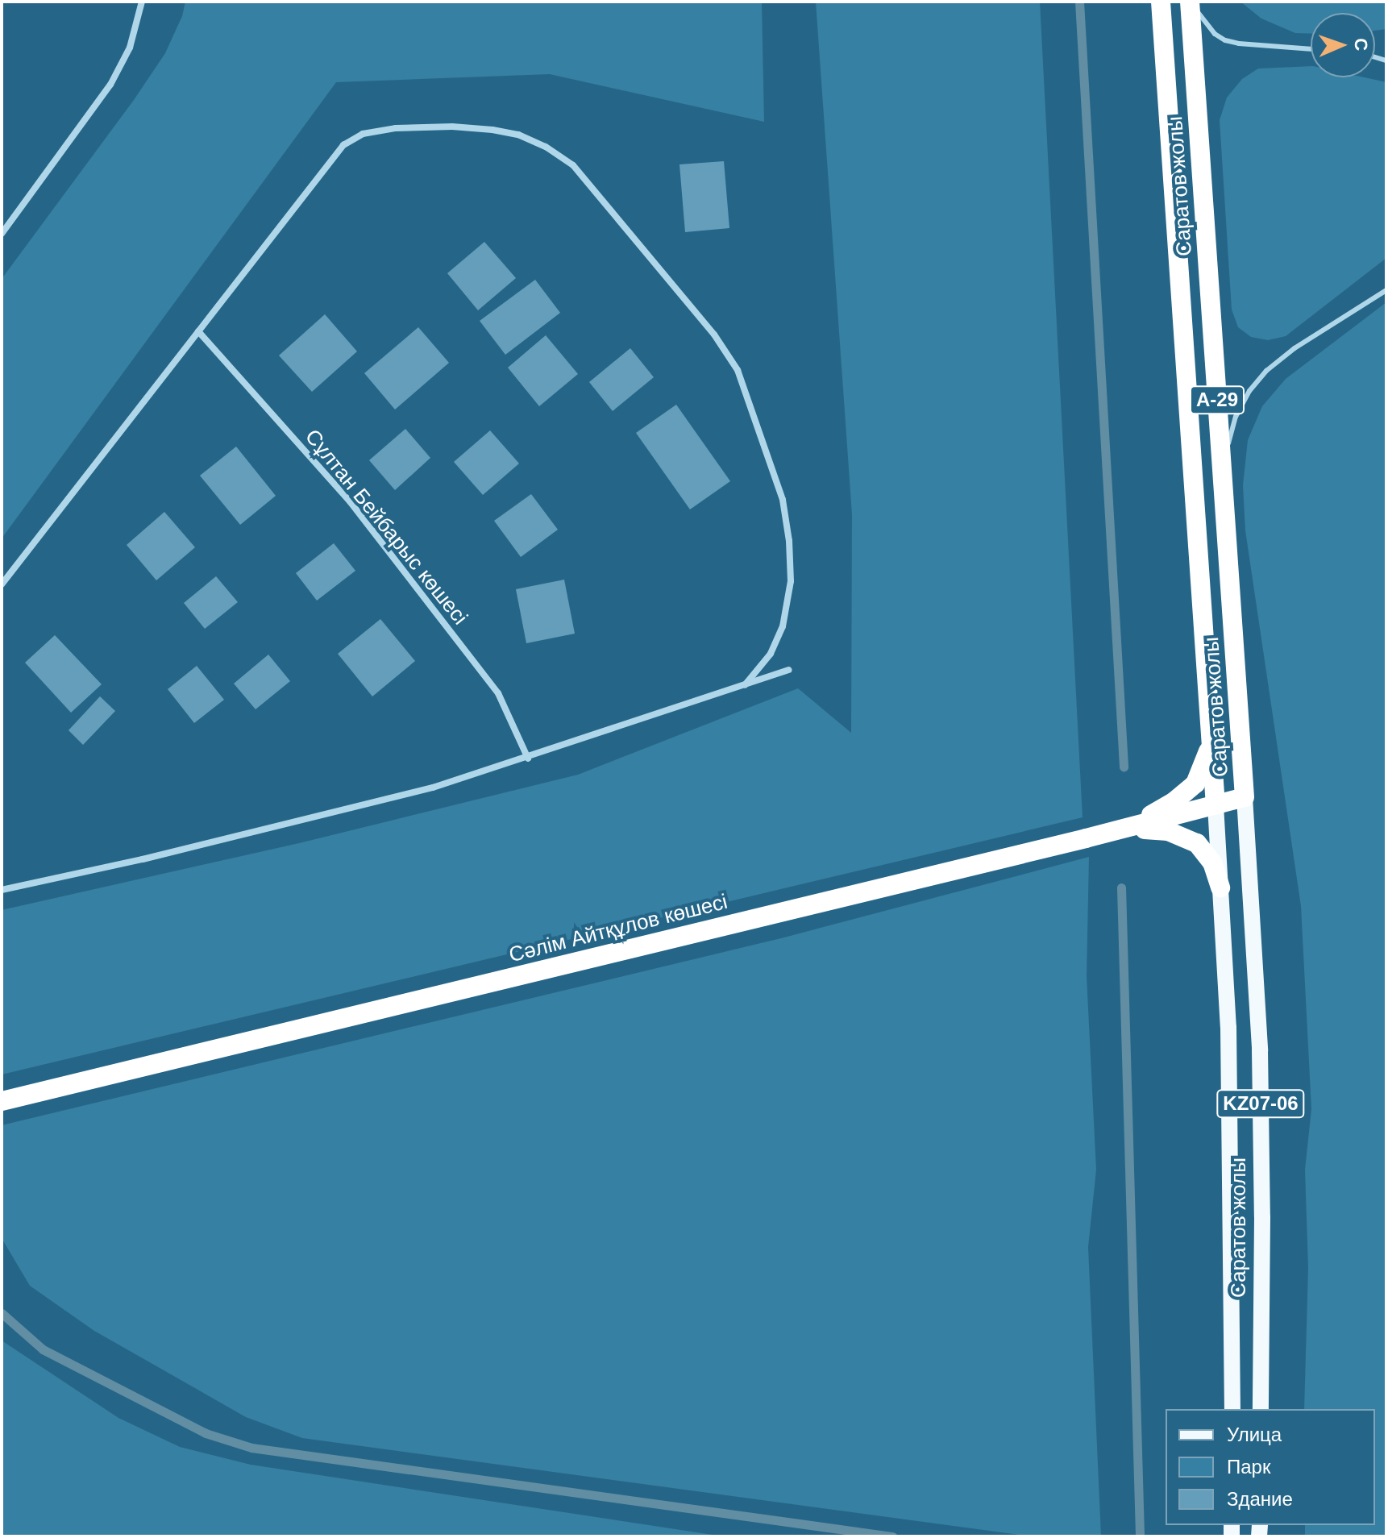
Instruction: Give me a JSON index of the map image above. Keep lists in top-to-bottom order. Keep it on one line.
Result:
{"streets":{"highway":["Саратов жолы","A-29","Сәлім Айтқұлов көшесі","KZ07-06"],"street":["Сұлтан Бейбарыс көшесі"]},"crossings":[["Саратов жолы","Сәлім Айтқұлов көшесі"]],"legend":["Улица","Парк","Здание"],"north":"right"}
